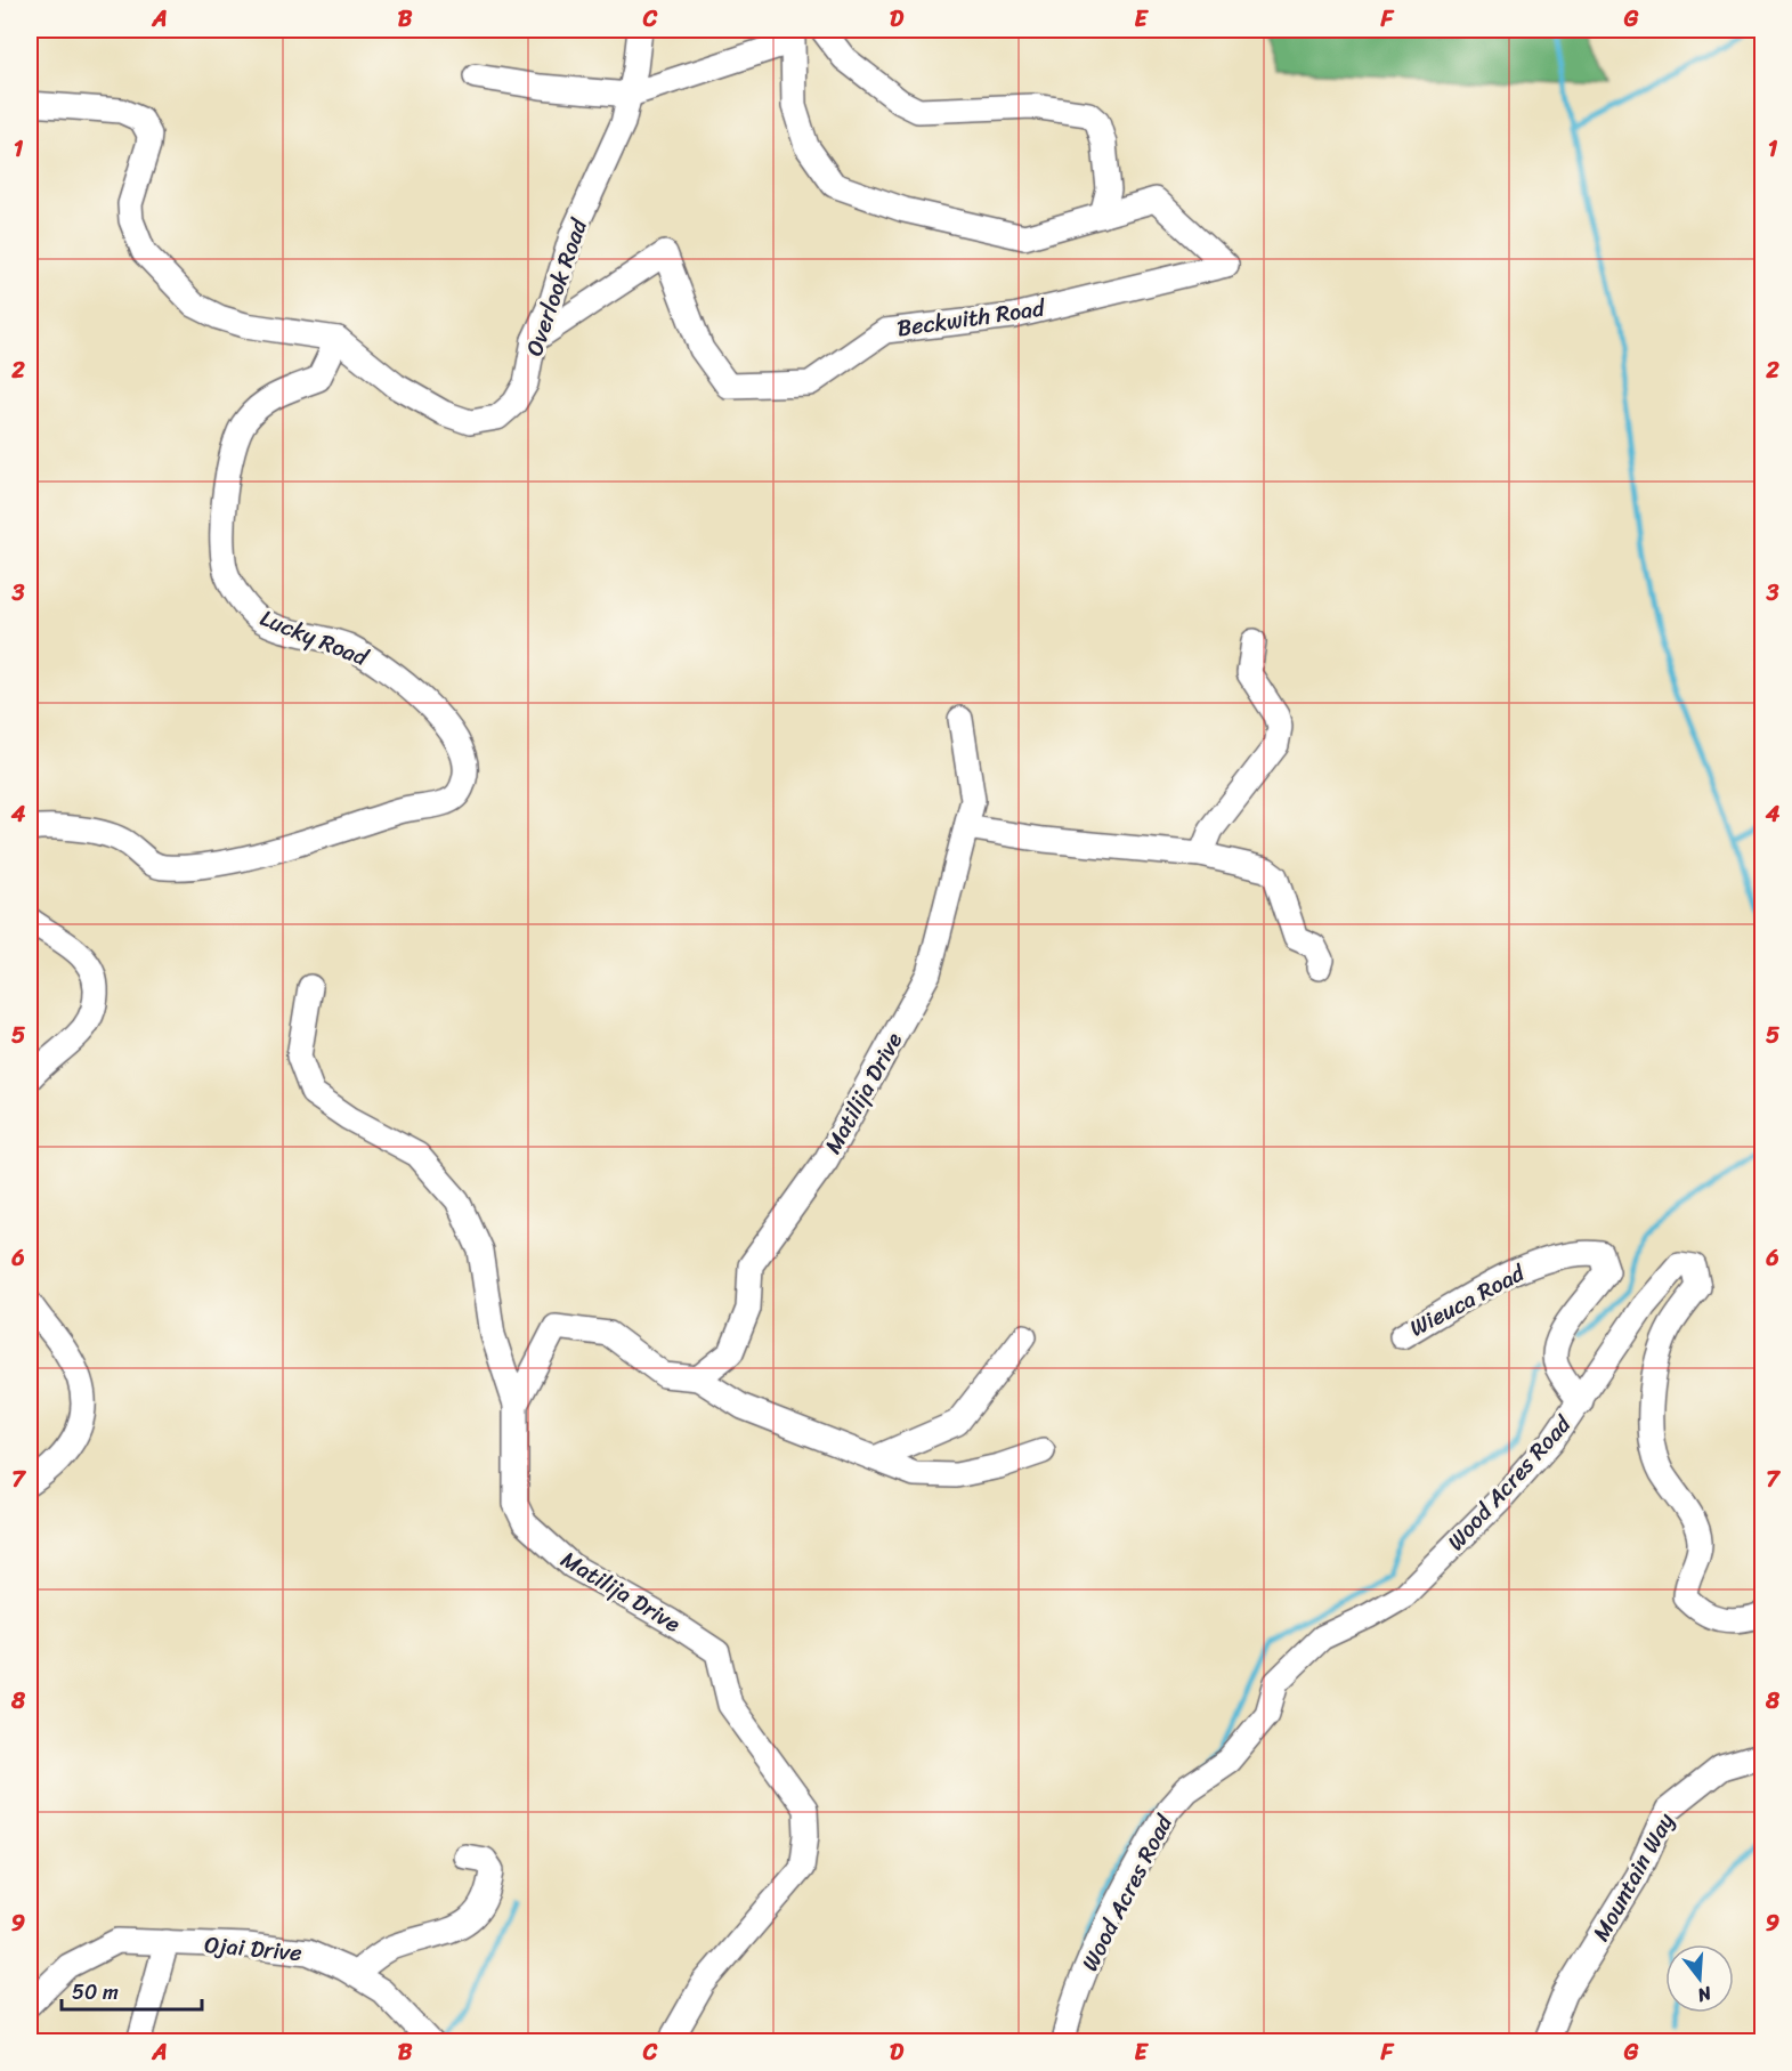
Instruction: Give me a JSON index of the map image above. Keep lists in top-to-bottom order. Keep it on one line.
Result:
{"streets":{"street":["Overlook Road","Beckwith Road","Lucky Road","Matilija Drive","Wieuca Road","Wood Acres Road","Mountain Way","Ojai Drive"]},"crossings":[["Overlook Road","Beckwith Road"],["Overlook Road","Lucky Road"],["Wieuca Road","Wood Acres Road"]],"scale_bar":"50 m","north":"bottom","grid":{"columns":["A","B","C","D","E","F","G"],"rows":["1","2","3","4","5","6","7","8","9"]}}
